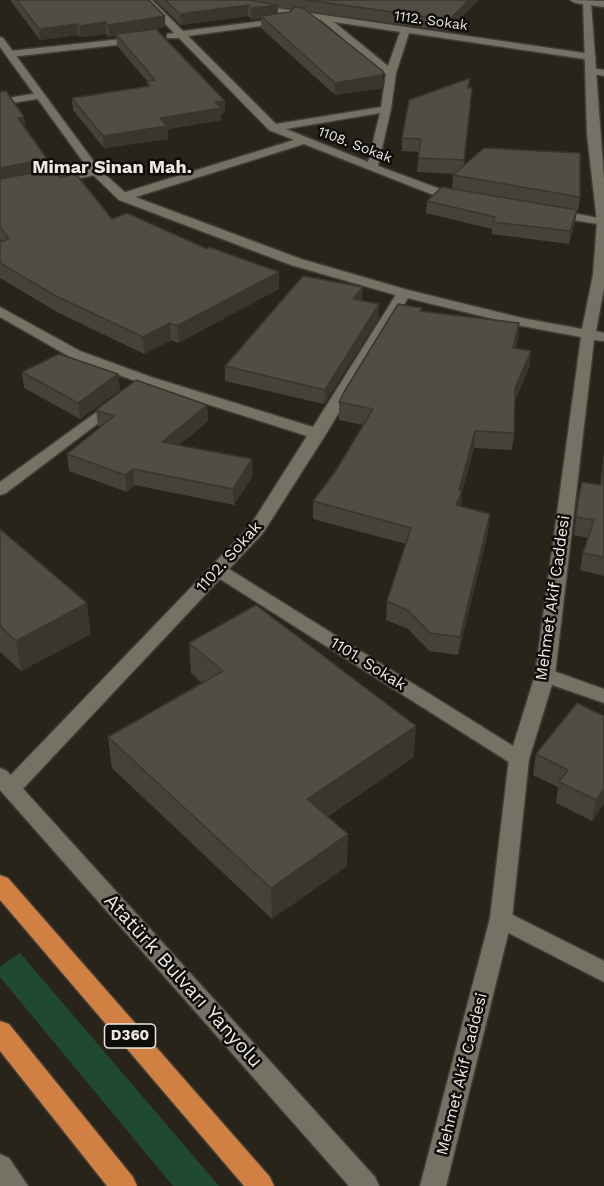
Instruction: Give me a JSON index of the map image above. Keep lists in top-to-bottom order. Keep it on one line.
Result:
{"streets":{"highway":["D360"],"street":["1112. Sokak","1108. Sokak","1102. Sokak","Mehmet Akif Caddesi","1101. Sokak","Atatürk Bulvarı Yanyolu"]},"crossings":[["1112. Sokak","Mehmet Akif Caddesi"],["1102. Sokak","1101. Sokak"],["1102. Sokak","Atatürk Bulvarı Yanyolu"],["Mehmet Akif Caddesi","1101. Sokak"]],"districts":["Mimar Sinan Mah."]}
